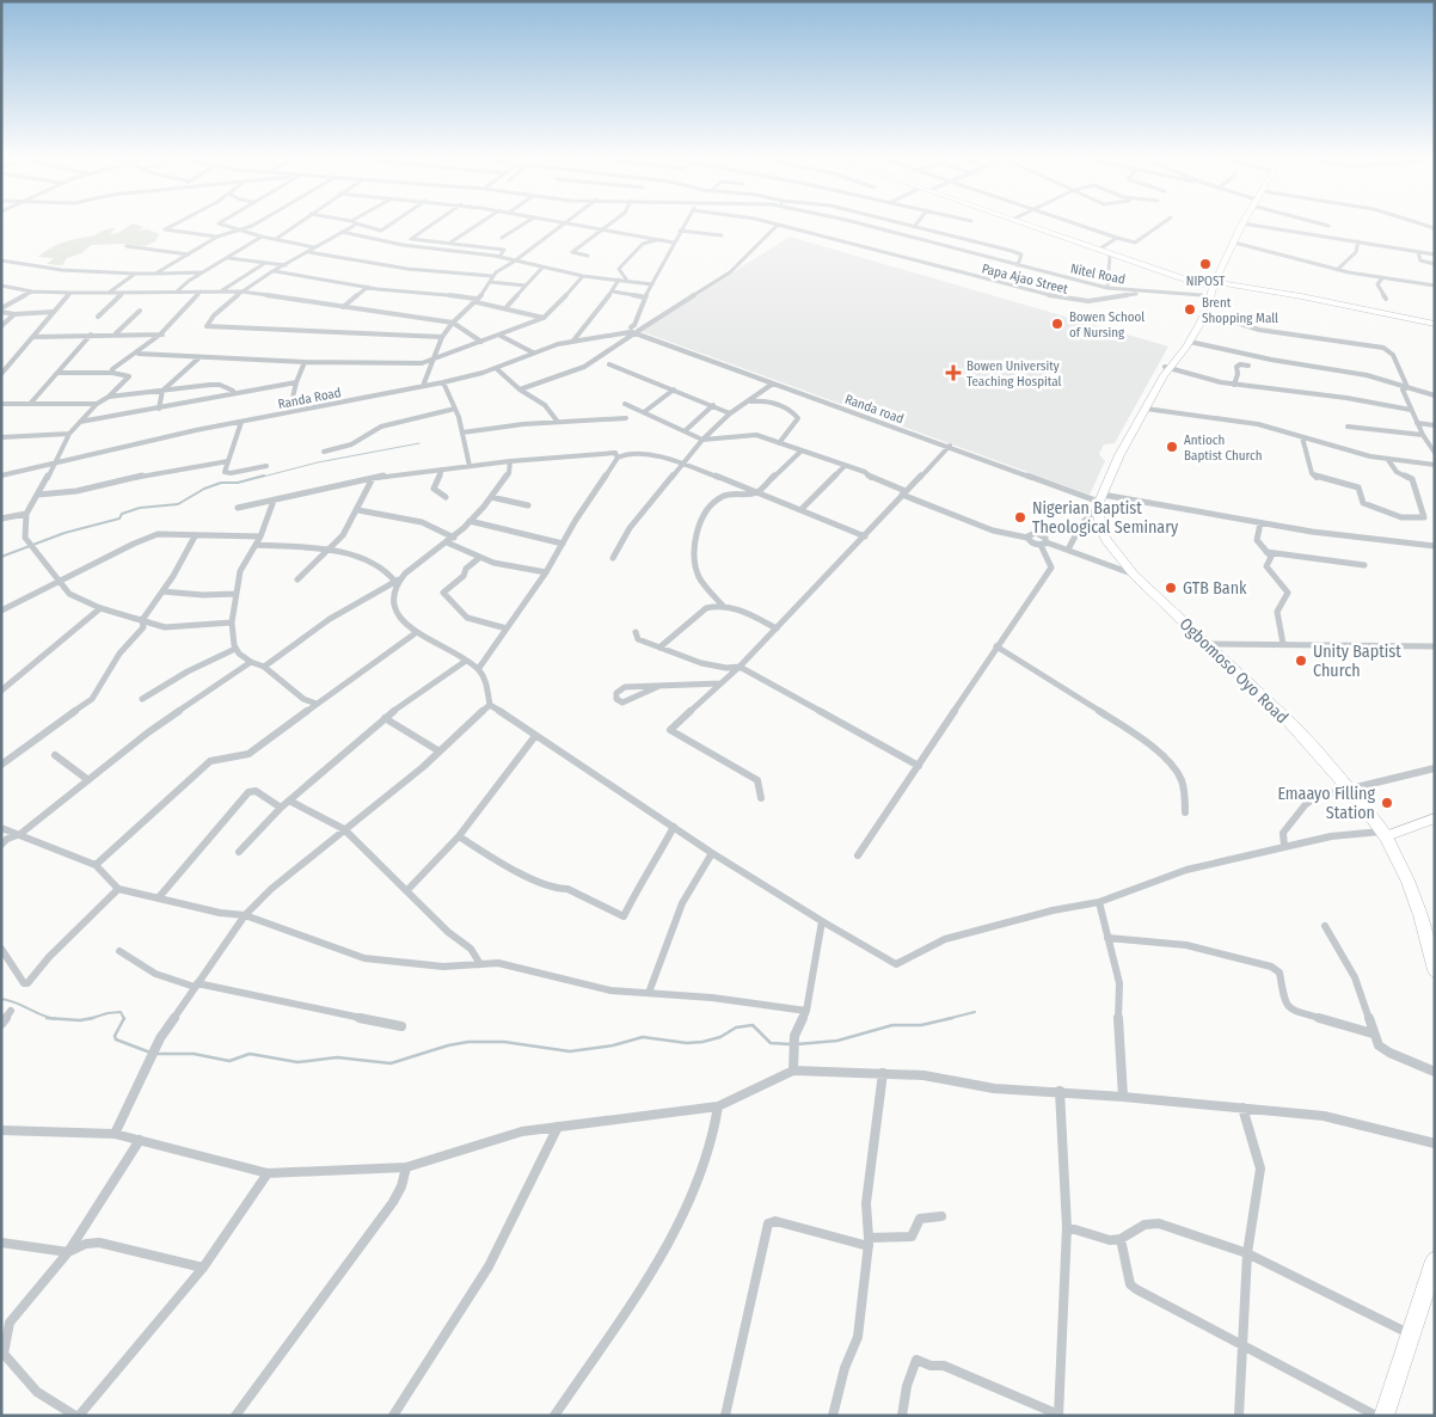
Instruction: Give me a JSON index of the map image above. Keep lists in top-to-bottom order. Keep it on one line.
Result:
{"streets":{"highway":["Ogbomoso Oyo Road"],"street":["Nitel Road","Papa Ajao Street","Randa Road","Randa road"]},"crossings":[["Nitel Road","Papa Ajao Street"],["Randa Road","Randa road"],["Randa road","Ogbomoso Oyo Road"]],"places":{"other":["NIPOST","Brent Shopping Mall","Bowen School of Nursing","Antioch Baptist Church","Nigerian Baptist Theological Seminary","GTB Bank","Unity Baptist Church","Emaayo Filling Station"],"health":["Bowen University Teaching Hospital"]}}
